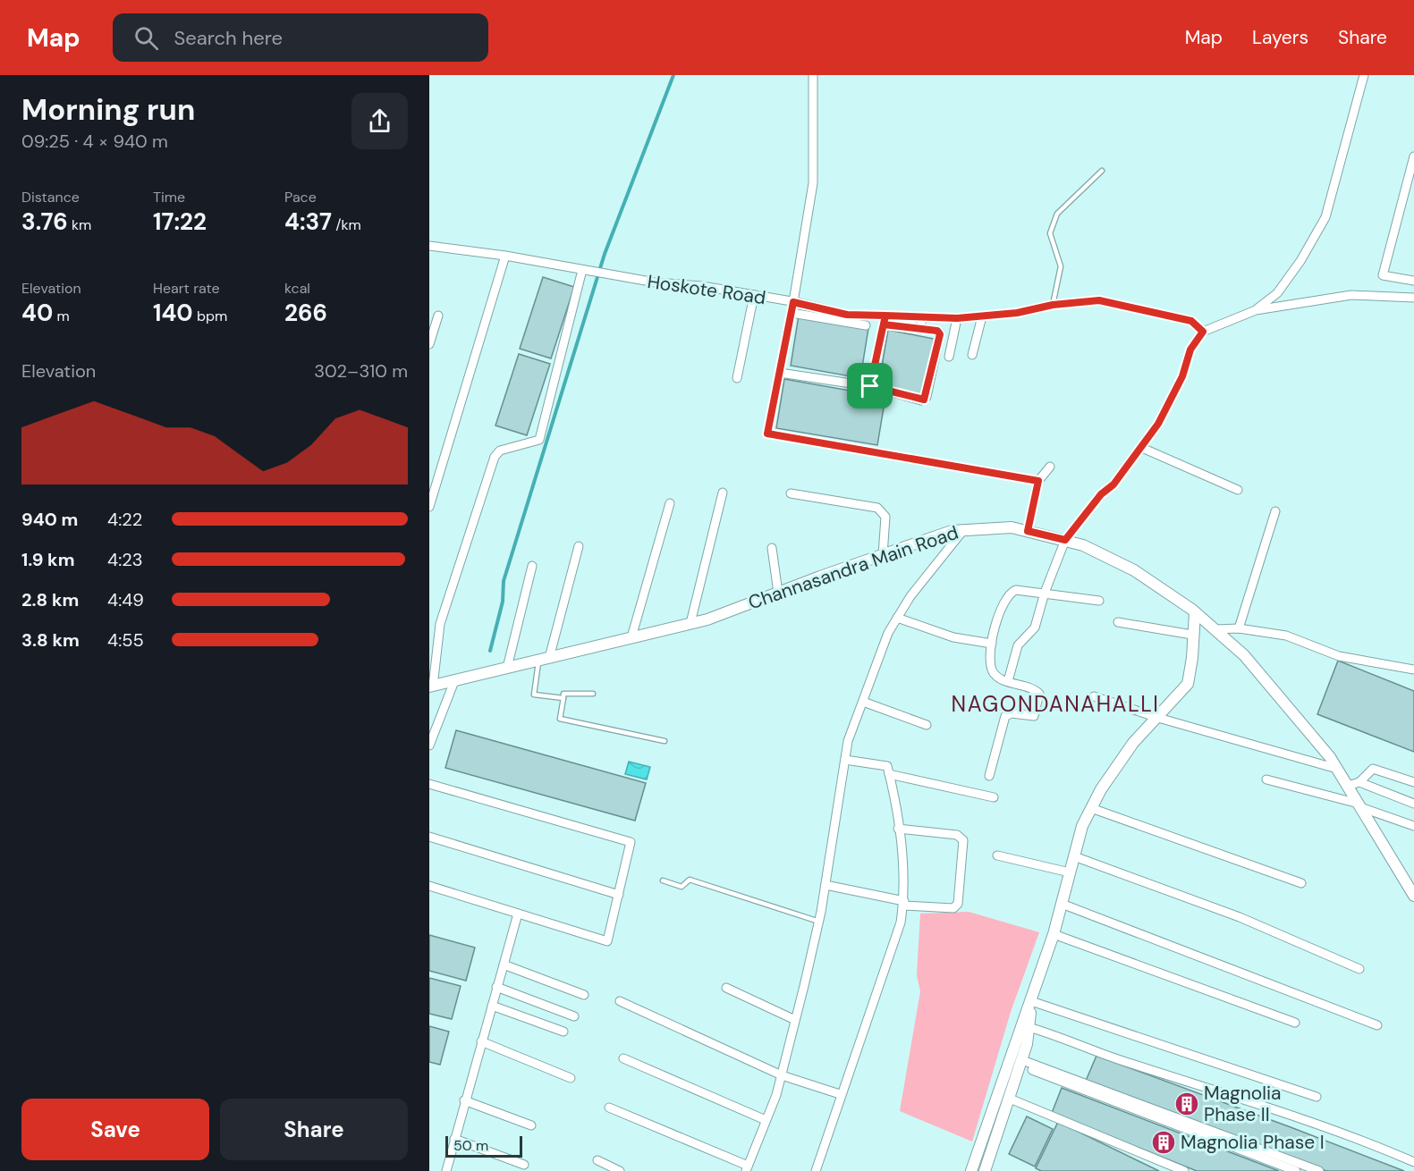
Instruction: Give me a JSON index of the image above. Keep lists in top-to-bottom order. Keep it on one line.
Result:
{"streets":{"street":["Hoskote Road","Channasandra Main Road"]},"districts":["NAGONDANAHALLI"],"places":{"building":["Magnolia Phase II","Magnolia Phase I"]},"scale_bar":"50 m","page":{"header":"Map","search":"Search here","nav":["Map","Layers","Share"],"heading":["Morning run","09:25 · 4 × 940 m"],"stats":[["Distance","3.76 km"],["Time","17:22"],["Pace","4:37 /km"],["Elevation","40 m"],["Heart rate","140 bpm"],["kcal","266"]],"chart":["Elevation","302–310 m"],"list":[{"name":"940 m","note":"4:22"},{"name":"1.9 km","note":"4:23"},{"name":"2.8 km","note":"4:49"},{"name":"3.8 km","note":"4:55"}],"buttons":["Save","Share"],"scale":"50 m"}}
